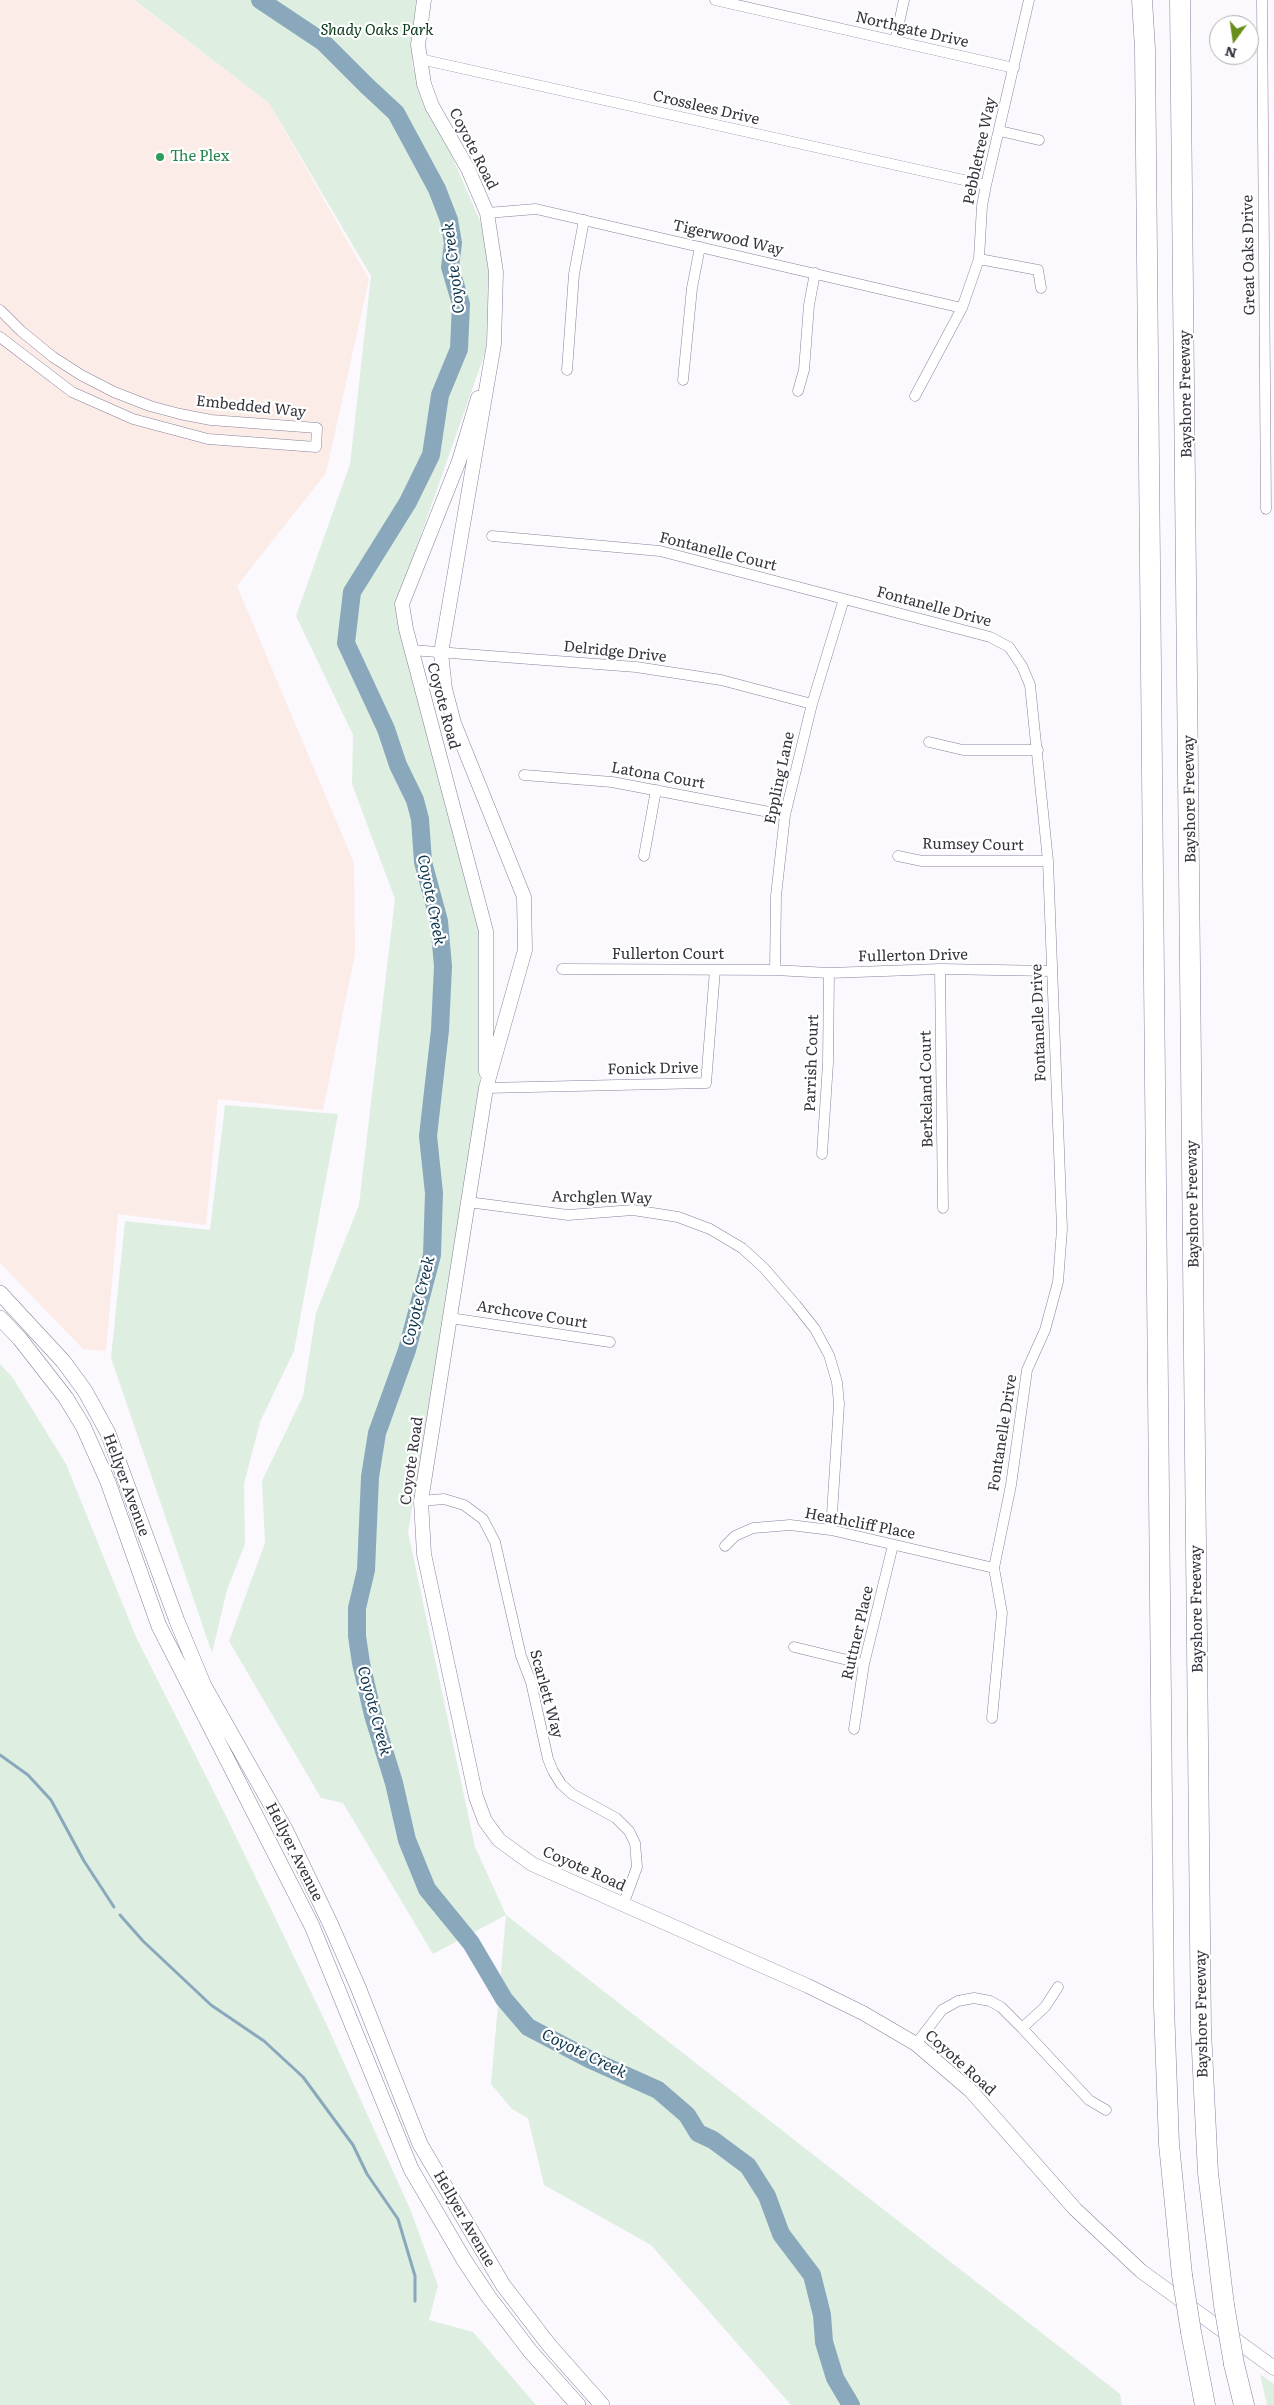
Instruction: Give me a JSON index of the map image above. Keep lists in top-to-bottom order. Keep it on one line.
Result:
{"streets":{"highway":["Bayshore Freeway"],"main road":["Hellyer Avenue"],"street":["Northgate Drive","Crosslees Drive","Coyote Road","Pebbletree Way","Tigerwood Way","Great Oaks Drive","Embedded Way","Fontanelle Court","Fontanelle Drive","Delridge Drive","Latona Court","Eppling Lane","Rumsey Court","Fullerton Court","Fullerton Drive","Parrish Court","Fonick Drive","Berkeland Court","Archglen Way","Archcove Court","Heathcliff Place","Ruttner Place","Scarlett Way"]},"crossings":[["Northgate Drive","Pebbletree Way"],["Crosslees Drive","Coyote Road"],["Crosslees Drive","Pebbletree Way"],["Coyote Road","Tigerwood Way"],["Coyote Road","Delridge Drive"],["Coyote Road","Fonick Drive"],["Coyote Road","Archglen Way"],["Coyote Road","Archcove Court"],["Coyote Road","Scarlett Way"],["Pebbletree Way","Tigerwood Way"],["Fontanelle Court","Fontanelle Drive"],["Fontanelle Court","Eppling Lane"],["Fontanelle Drive","Eppling Lane"],["Fontanelle Drive","Rumsey Court"],["Fontanelle Drive","Fullerton Drive"],["Fontanelle Drive","Heathcliff Place"],["Delridge Drive","Eppling Lane"],["Latona Court","Eppling Lane"],["Eppling Lane","Fullerton Court"],["Eppling Lane","Fullerton Drive"],["Fullerton Court","Fullerton Drive"],["Fullerton Court","Fonick Drive"],["Fullerton Drive","Parrish Court"],["Fullerton Drive","Berkeland Court"],["Archglen Way","Heathcliff Place"],["Heathcliff Place","Ruttner Place"]],"water":["Coyote Creek"],"parks":["Shady Oaks Park"],"places":["The Plex"],"north":"bottom"}
